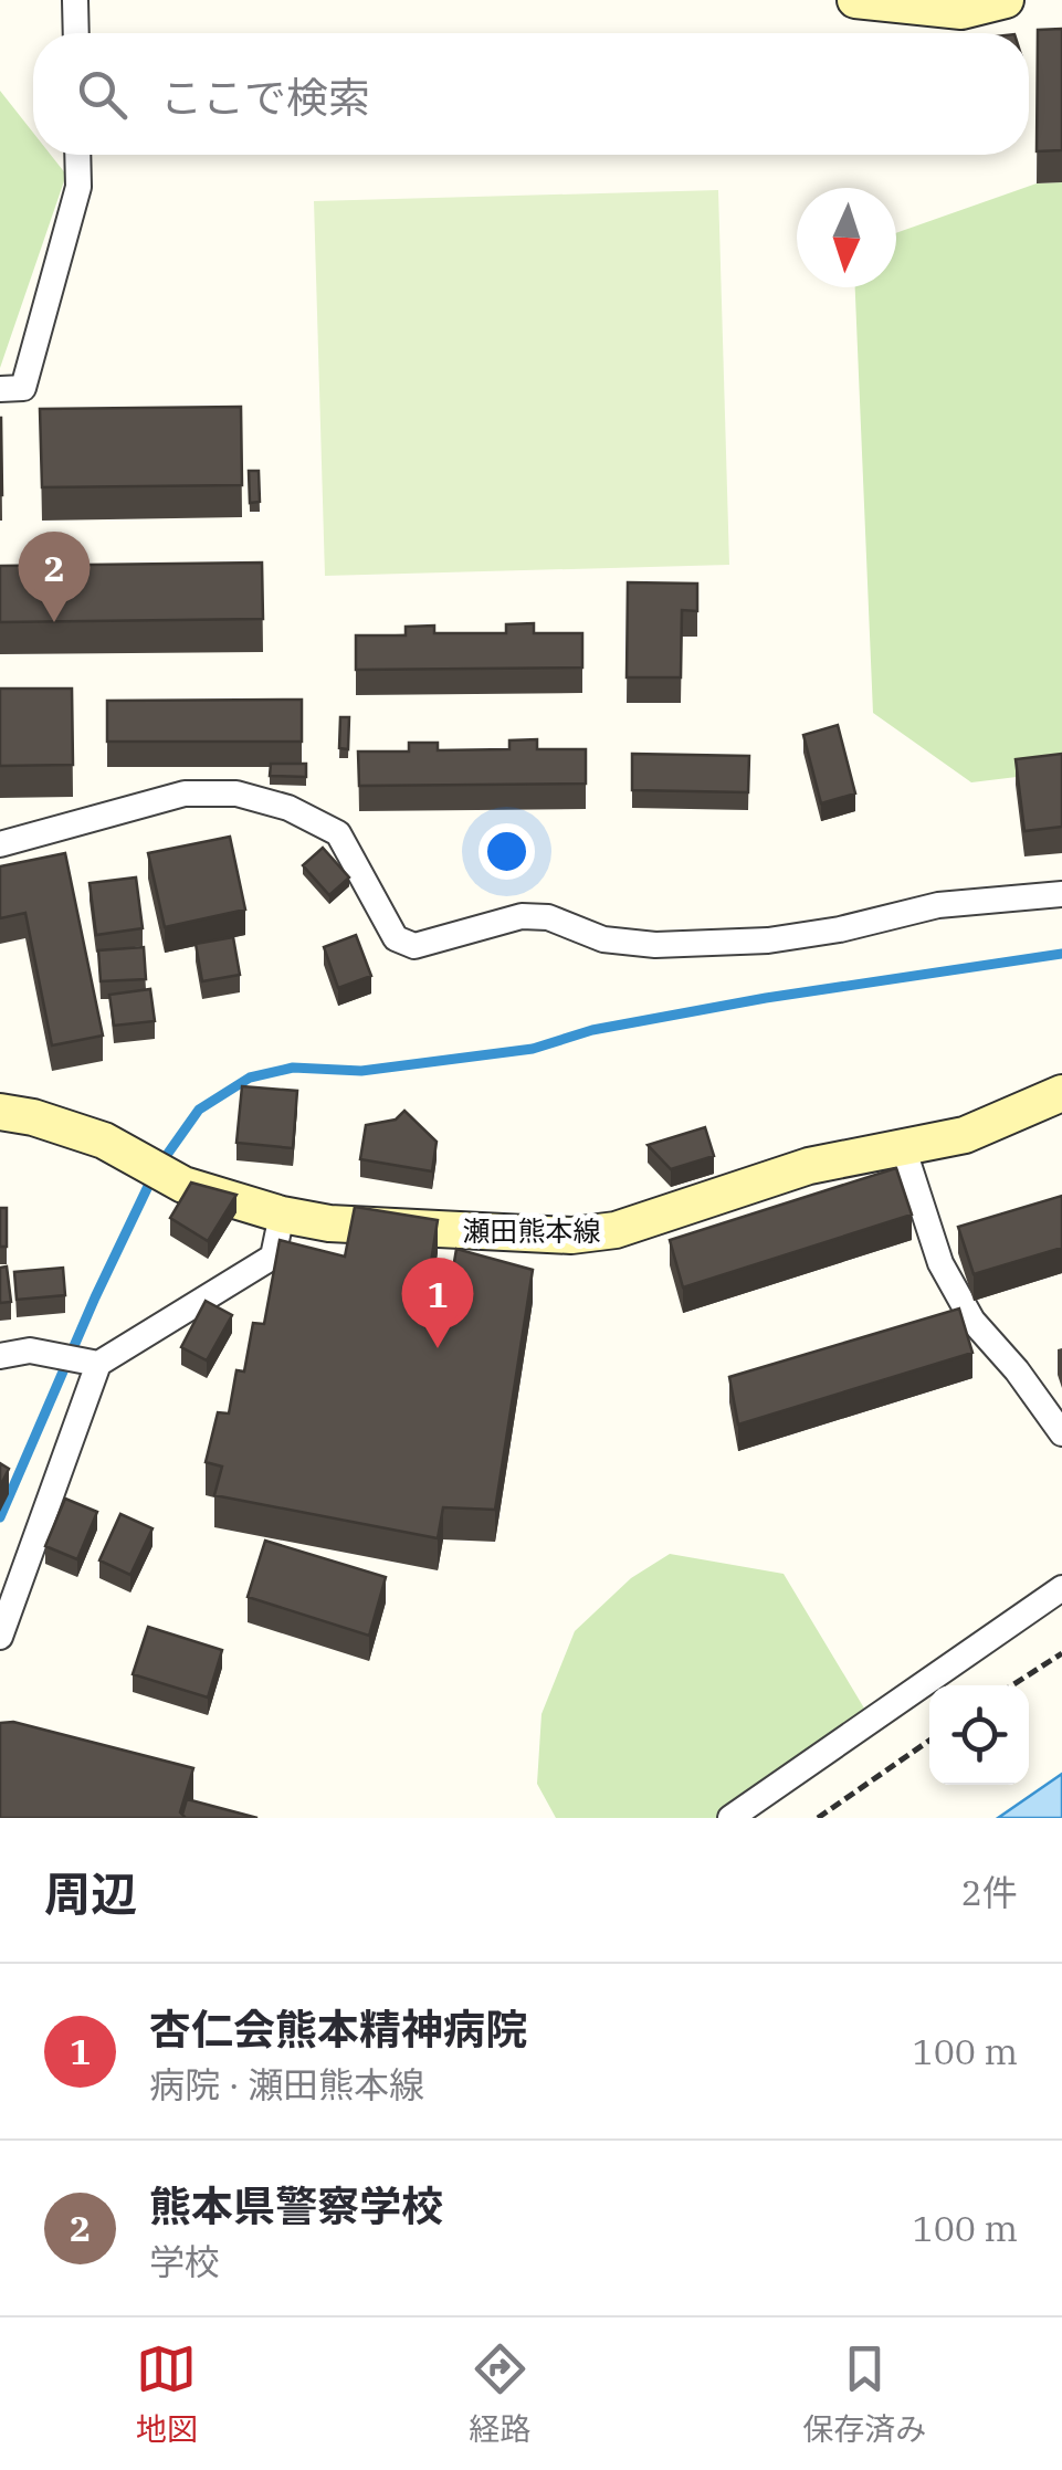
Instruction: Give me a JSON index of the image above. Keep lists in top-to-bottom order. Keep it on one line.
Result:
{"streets":{"main road":["瀬田熊本線"]},"north":"bottom","page":{"search":"ここで検索","pins":["2","1"],"heading":["周辺","2件"],"list":[{"mark":"1","name":"杏仁会熊本精神病院","note":"病院 · 瀬田熊本線","value":"100 m"},{"mark":"2","name":"熊本県警察学校","note":"学校","value":"100 m"}],"nav":["地図","経路","保存済み"]}}
